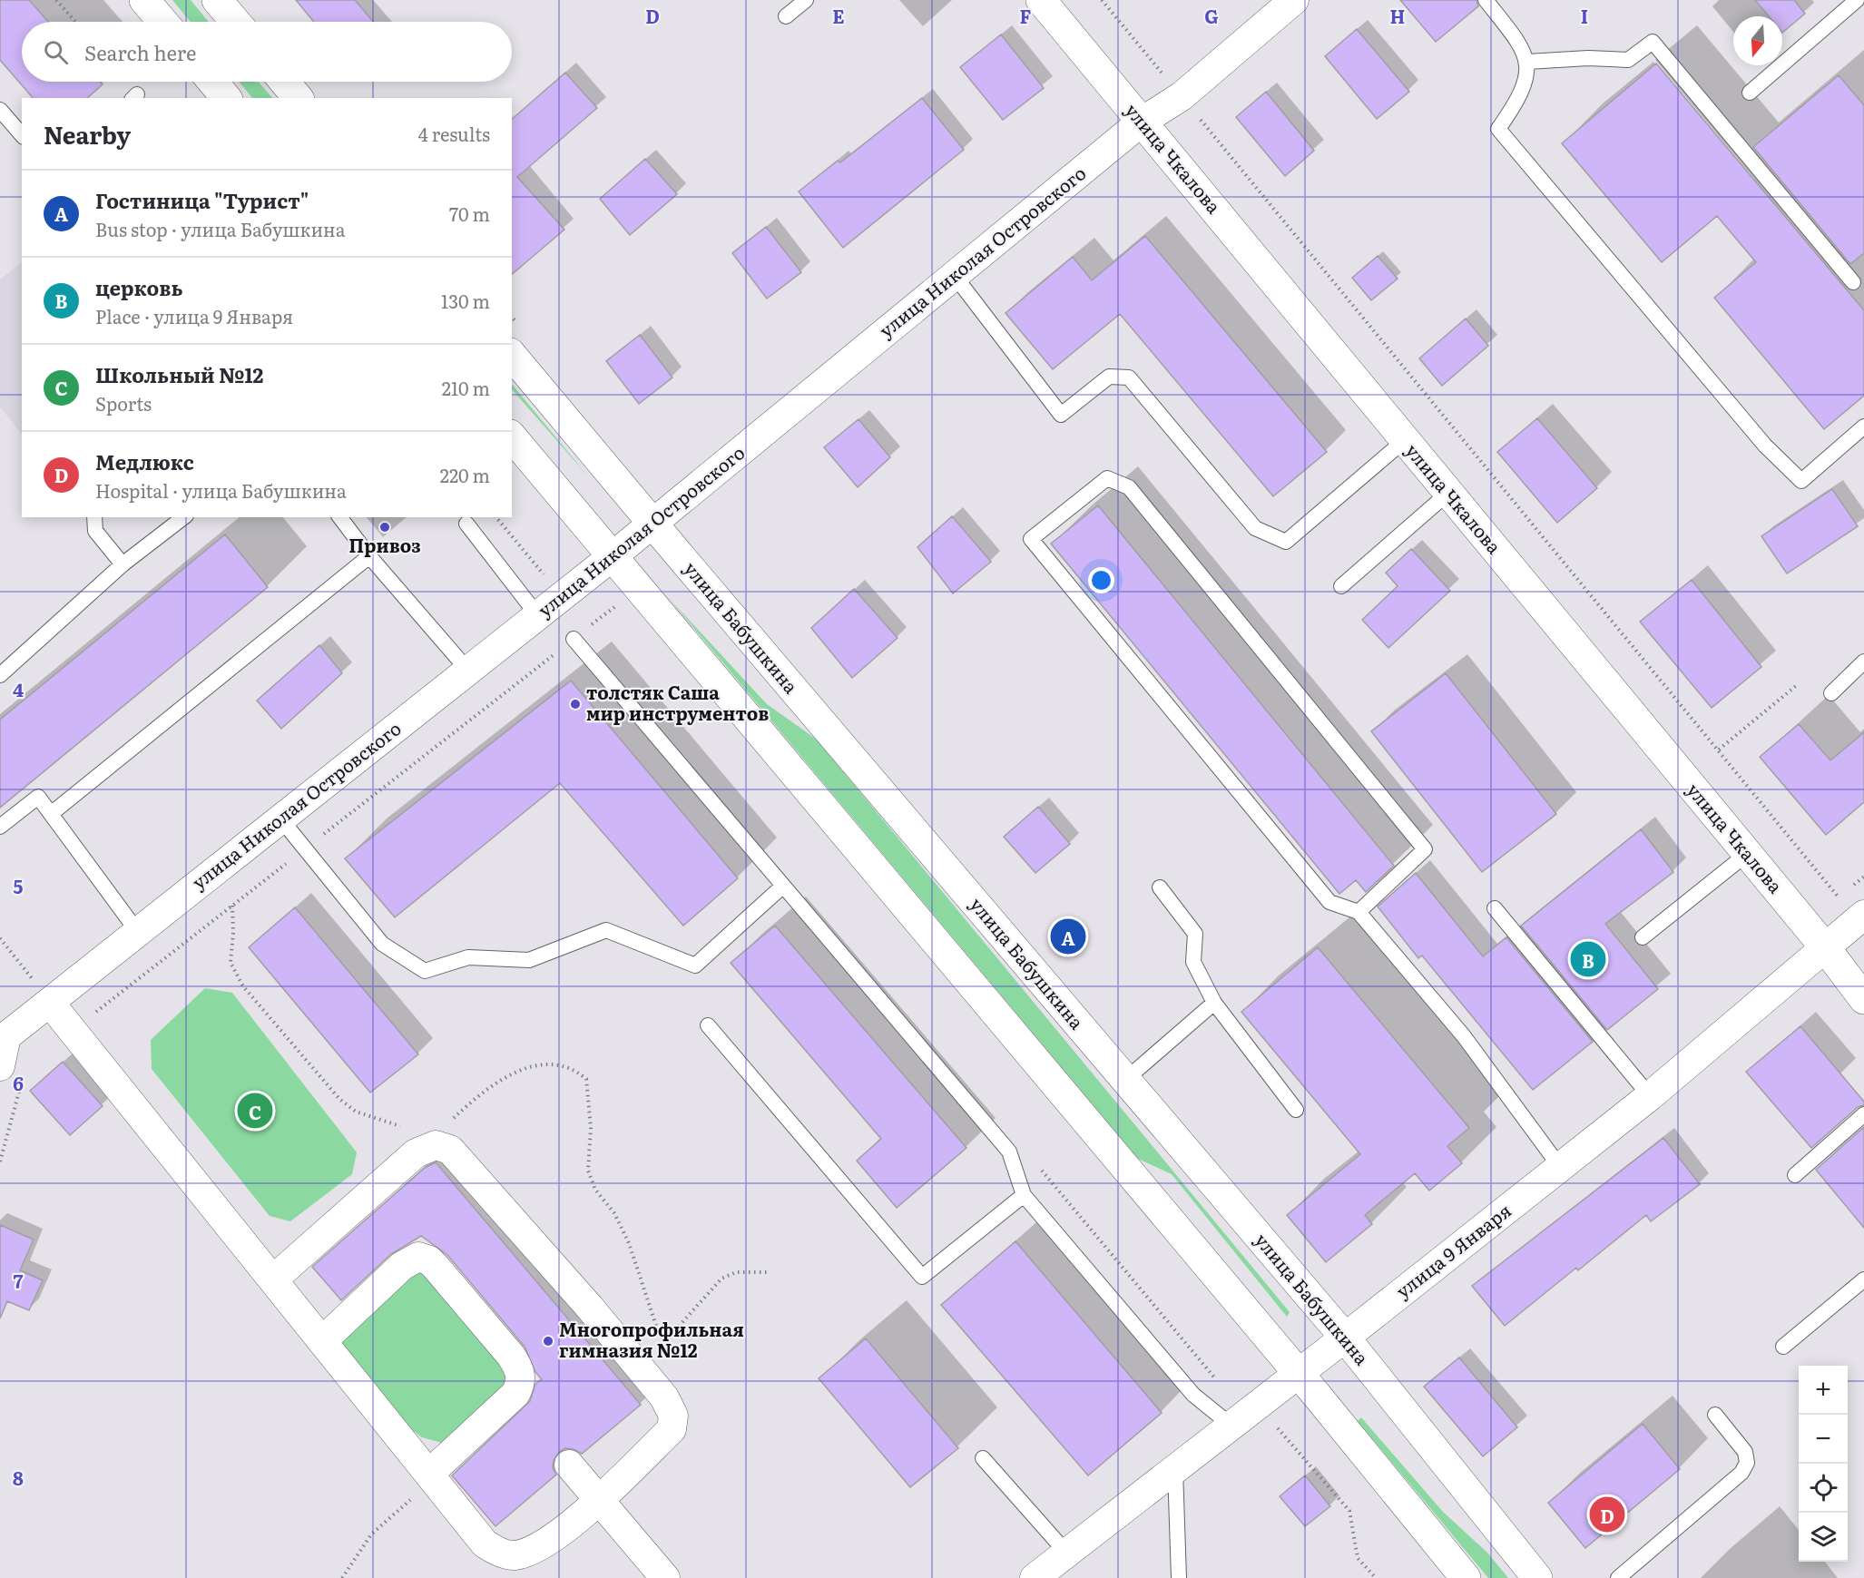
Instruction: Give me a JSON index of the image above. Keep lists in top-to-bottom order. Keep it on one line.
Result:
{"streets":{"main road":["улица Чкалова","улица Бабушкина"],"street":["улица Николая Островского","улица 9 Января"]},"crossings":[["улица Чкалова","улица Николая Островского"],["улица Чкалова","улица 9 Января"],["улица Николая Островского","улица Бабушкина"],["улица Бабушкина","улица 9 Января"]],"places":["Привоз","толстяк Саша мир инструментов","Многопрофильная гимназия №12"],"north":"bottom","page":{"search":"Search here","heading":["Nearby","4 results"],"list":[{"mark":"A","name":"Гостиница \"Турист\"","note":"Bus stop · улица Бабушкина","value":"70 m"},{"mark":"B","name":"церковь","note":"Place · улица 9 Января","value":"130 m"},{"mark":"C","name":"Школьный №12","note":"Sports","value":"210 m"},{"mark":"D","name":"Медлюкс","note":"Hospital · улица Бабушкина","value":"220 m"}],"pins":["A","B","C","D"],"map_buttons":["+","−"]},"grid":{"columns":["D","E","F","G","H","I"],"rows":["4","5","6","7","8"]}}
